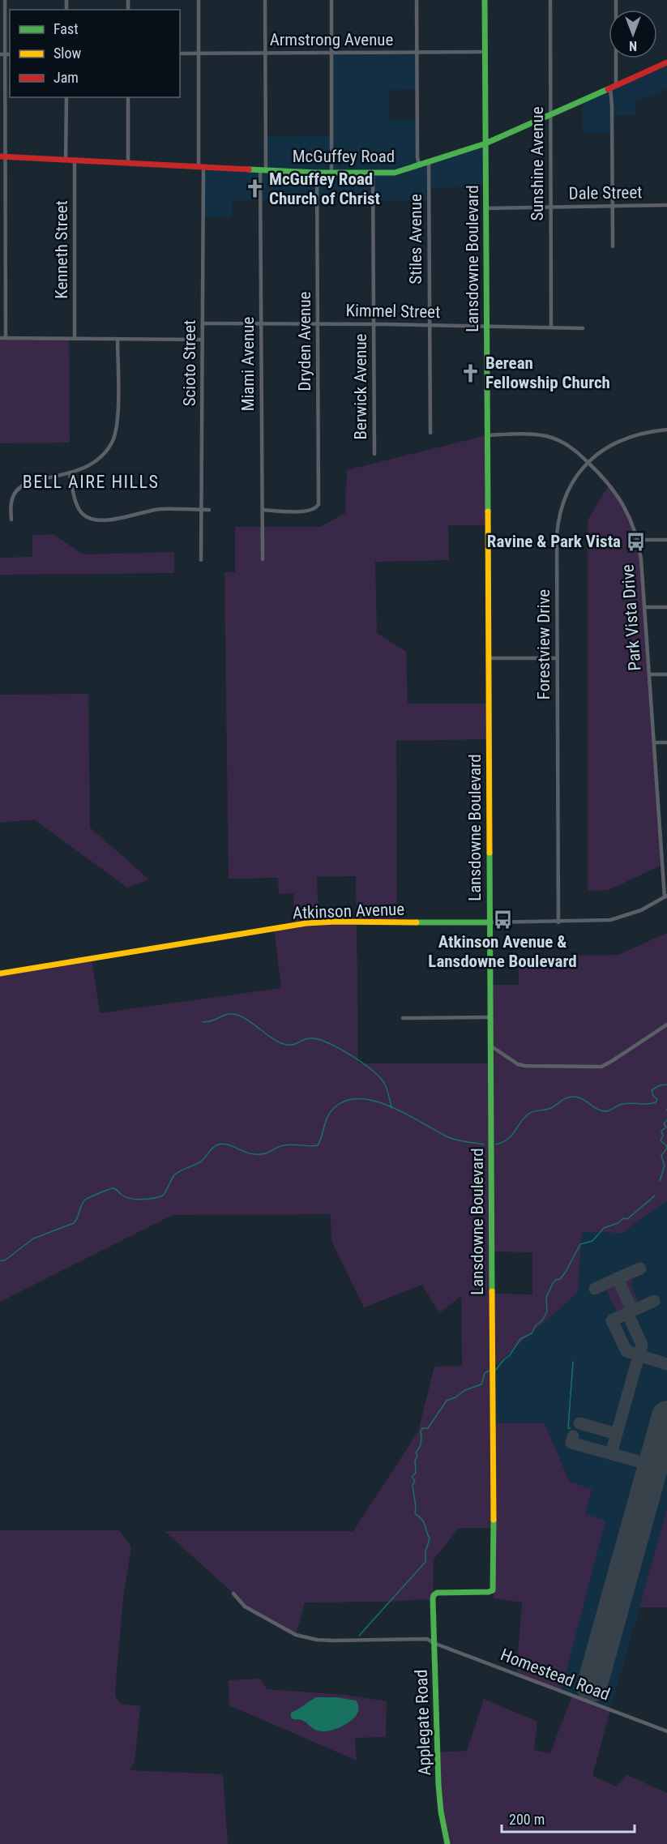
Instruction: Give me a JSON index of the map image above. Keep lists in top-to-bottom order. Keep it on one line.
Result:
{"streets":{"street":["Armstrong Avenue","McGuffey Road","Sunshine Avenue","Dale Street","Stiles Avenue","Kenneth Street","Lansdowne Boulevard","Kimmel Street","Dryden Avenue","Scioto Street","Miami Avenue","Berwick Avenue","Park Vista Drive","Forestview Drive","Atkinson Avenue","Homestead Road","Applegate Road"]},"crossings":[["Armstrong Avenue","Lansdowne Boulevard"],["Armstrong Avenue","Scioto Street"],["Armstrong Avenue","Miami Avenue"],["McGuffey Road","Sunshine Avenue"],["McGuffey Road","Stiles Avenue"],["McGuffey Road","Kenneth Street"],["McGuffey Road","Lansdowne Boulevard"],["McGuffey Road","Dryden Avenue"],["McGuffey Road","Scioto Street"],["McGuffey Road","Miami Avenue"],["McGuffey Road","Berwick Avenue"],["Sunshine Avenue","Dale Street"],["Sunshine Avenue","Kimmel Street"],["Dale Street","Lansdowne Boulevard"],["Stiles Avenue","Kimmel Street"],["Lansdowne Boulevard","Kimmel Street"],["Lansdowne Boulevard","Park Vista Drive"],["Lansdowne Boulevard","Atkinson Avenue"],["Lansdowne Boulevard","Applegate Road"],["Kimmel Street","Dryden Avenue"],["Kimmel Street","Scioto Street"],["Kimmel Street","Miami Avenue"],["Kimmel Street","Berwick Avenue"],["Dryden Avenue","Miami Avenue"],["Park Vista Drive","Forestview Drive"],["Park Vista Drive","Atkinson Avenue"],["Forestview Drive","Atkinson Avenue"],["Homestead Road","Applegate Road"]],"districts":["BELL AIRE HILLS"],"places":{"church":["McGuffey Road Church of Christ","Berean Fellowship Church"],"bus stop":["Ravine & Park Vista","Atkinson Avenue & Lansdowne Boulevard"]},"legend":["Fast","Slow","Jam"],"scale_bar":"200 m","north":"bottom"}
